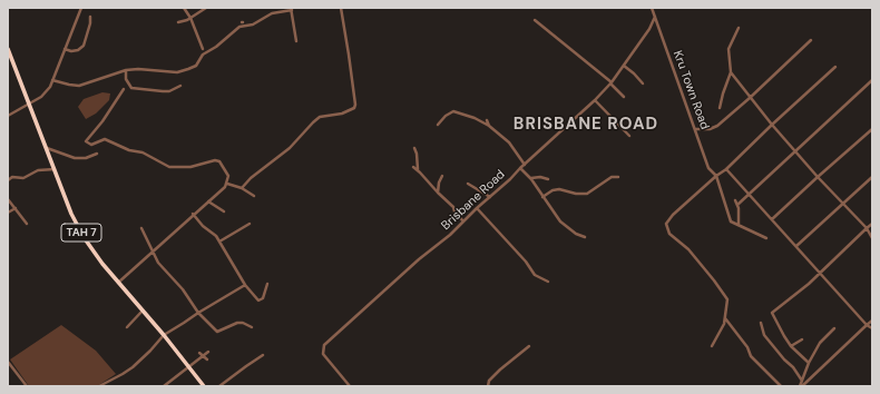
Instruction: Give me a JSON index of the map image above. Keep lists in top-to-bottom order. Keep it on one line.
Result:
{"streets":{"highway":["TAH 7"],"street":["Kru Town Road","Brisbane Road"]},"crossings":[["Kru Town Road","Brisbane Road"]],"districts":["BRISBANE ROAD"]}
